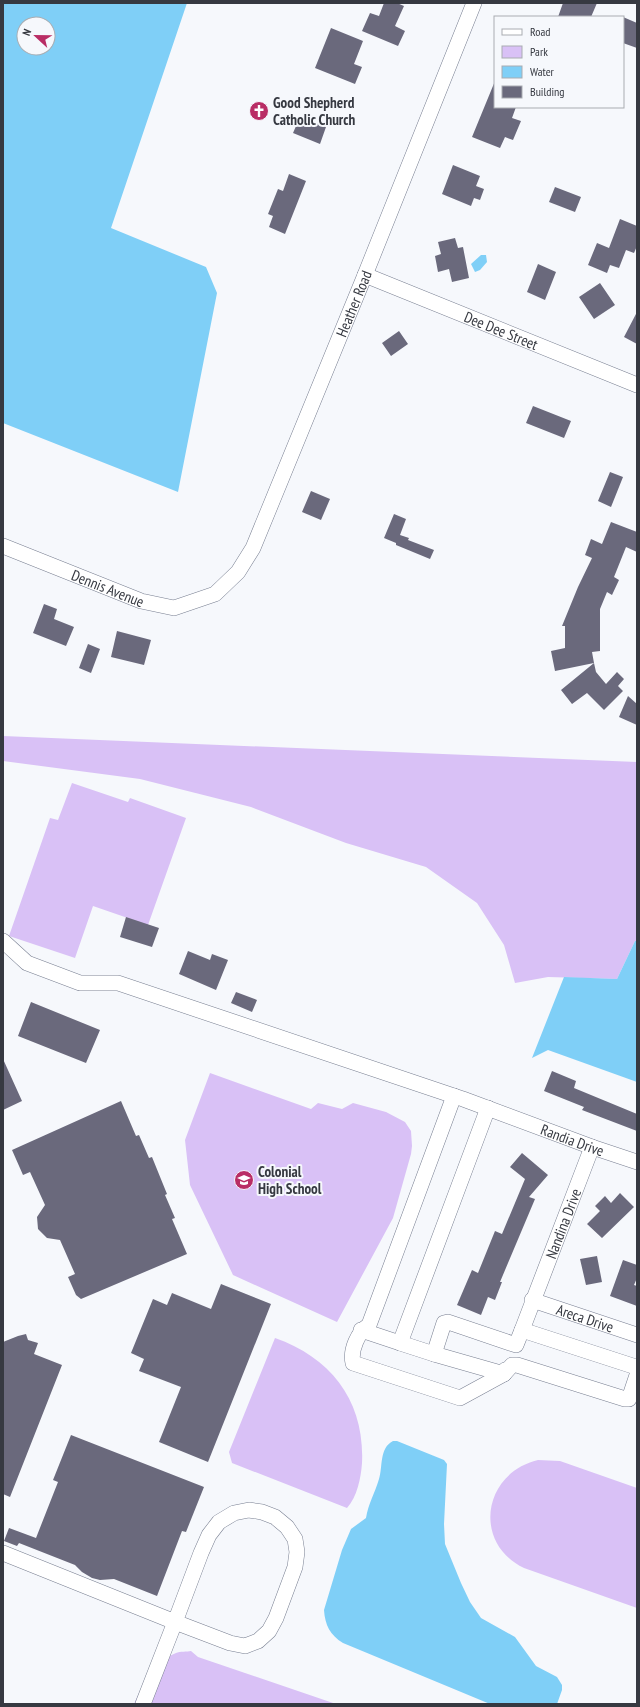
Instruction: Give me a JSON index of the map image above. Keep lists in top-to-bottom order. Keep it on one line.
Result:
{"streets":{"street":["Heather Road","Dee Dee Street","Dennis Avenue","Randia Drive","Nandina Drive","Areca Drive"]},"crossings":[["Heather Road","Dee Dee Street"],["Heather Road","Dennis Avenue"],["Randia Drive","Nandina Drive"],["Nandina Drive","Areca Drive"]],"places":{"church":["Good Shepherd Catholic Church"],"school or university":["Colonial High School"]},"legend":["Road","Park","Water","Building"],"north":"left"}
